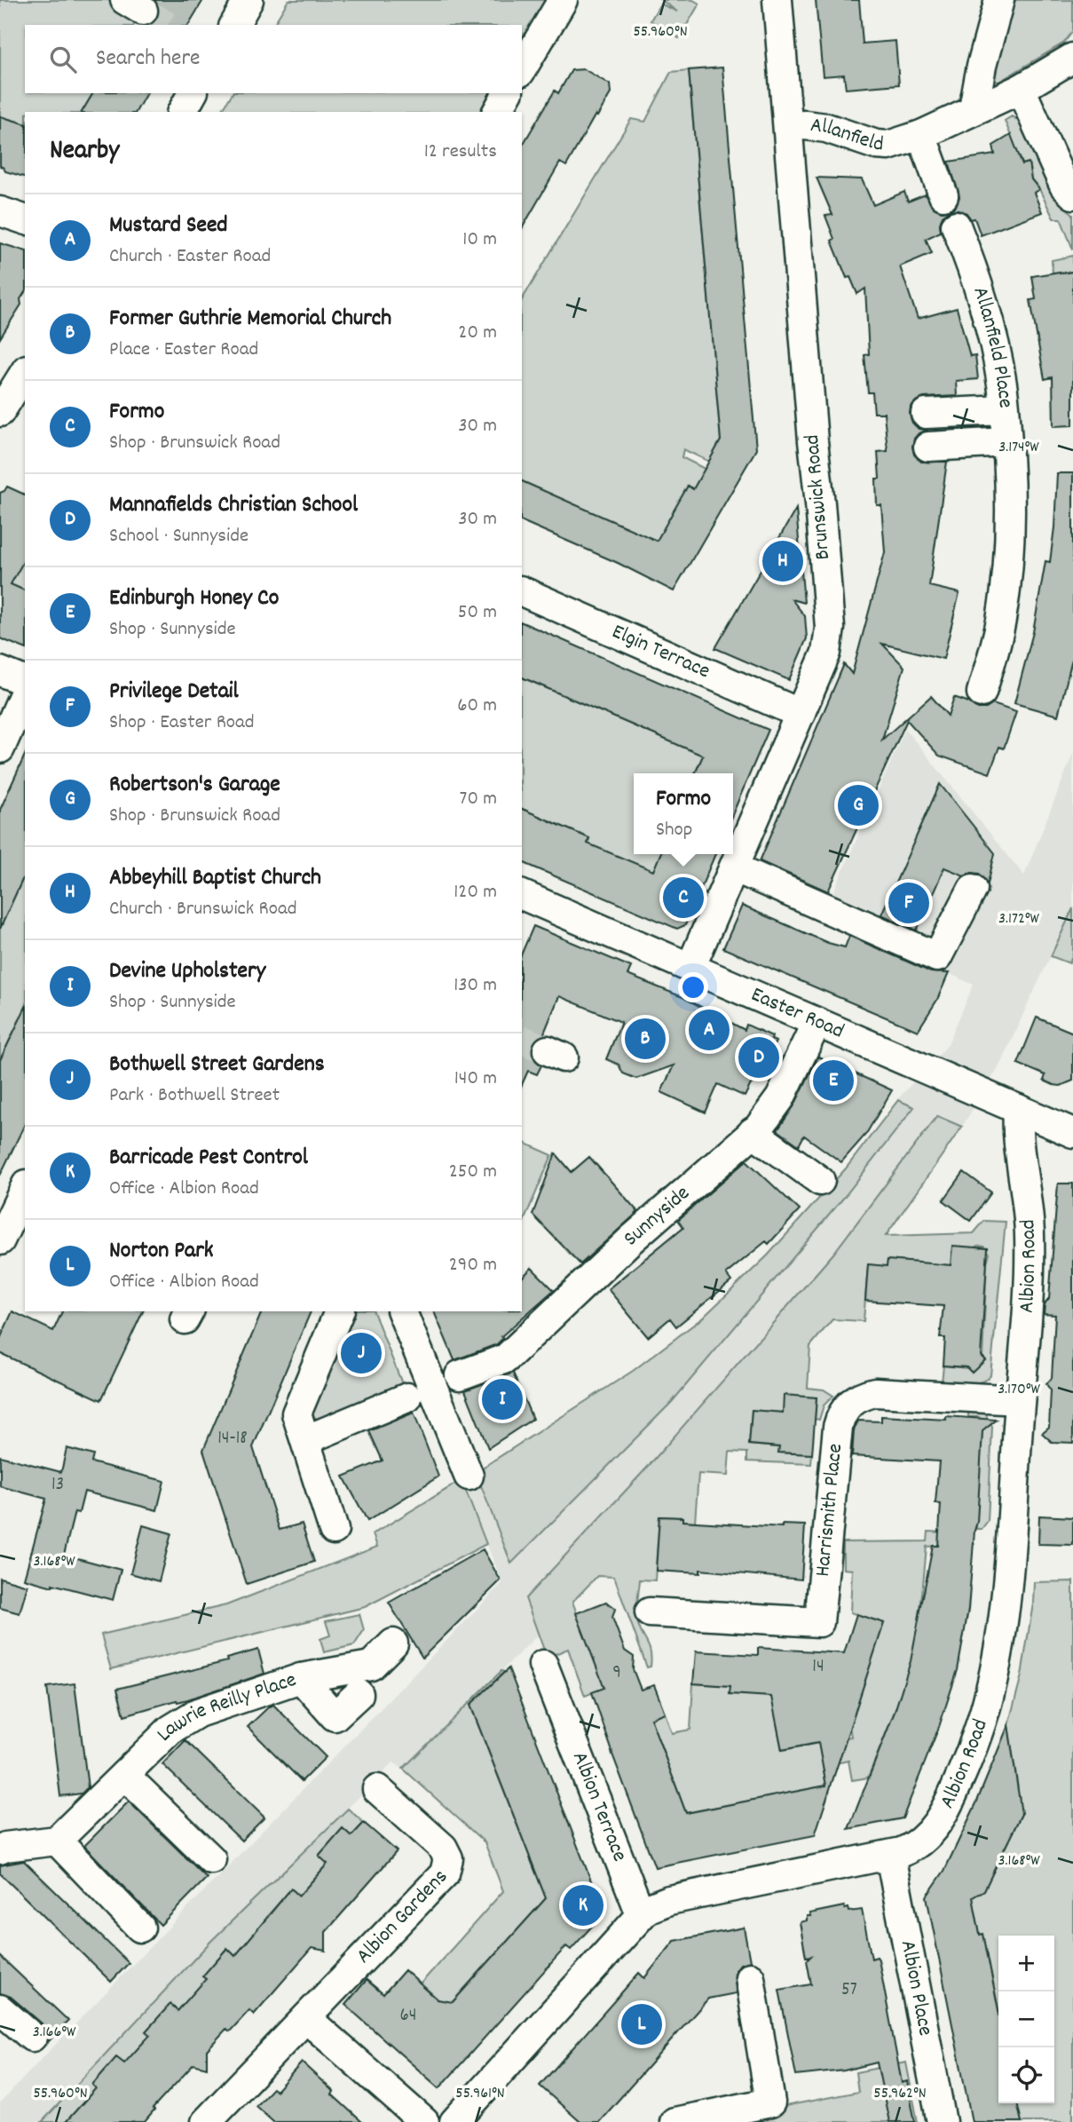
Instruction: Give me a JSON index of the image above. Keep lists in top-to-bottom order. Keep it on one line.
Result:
{"streets":{"street":["Allanfield","Allanfield Place","Brunswick Road","Elgin Terrace","Easter Road","Sunnyside","Albion Road","Harrismith Place","Lawrie Reilly Place","Albion Terrace","Albion Gardens","Albion Place"]},"crossings":[["Allanfield","Brunswick Road"],["Brunswick Road","Elgin Terrace"],["Brunswick Road","Easter Road"],["Easter Road","Sunnyside"],["Easter Road","Albion Road"],["Albion Road","Harrismith Place"],["Albion Road","Albion Terrace"],["Albion Road","Albion Place"]],"house_numbers":["14-18","13","14","9","57","64"],"page":{"search":"Search here","heading":["Nearby","12 results"],"list":[{"mark":"A","name":"Mustard Seed","note":"Church · Easter Road","value":"10 m"},{"mark":"B","name":"Former Guthrie Memorial Church","note":"Place · Easter Road","value":"20 m"},{"mark":"C","name":"Formo","note":"Shop · Brunswick Road","value":"30 m"},{"mark":"D","name":"Mannafields Christian School","note":"School · Sunnyside","value":"30 m"},{"mark":"E","name":"Edinburgh Honey Co","note":"Shop · Sunnyside","value":"50 m"},{"mark":"F","name":"Privilege Detail","note":"Shop · Easter Road","value":"60 m"},{"mark":"G","name":"Robertson's Garage","note":"Shop · Brunswick Road","value":"70 m"},{"mark":"H","name":"Abbeyhill Baptist Church","note":"Church · Brunswick Road","value":"120 m"},{"mark":"I","name":"Devine Upholstery","note":"Shop · Sunnyside","value":"130 m"},{"mark":"J","name":"Bothwell Street Gardens","note":"Park · Bothwell Street","value":"140 m"},{"mark":"K","name":"Barricade Pest Control","note":"Office · Albion Road","value":"250 m"},{"mark":"L","name":"Norton Park","note":"Office · Albion Road","value":"290 m"}],"pins":["H","G","C","F","A","B","D","E","J","I","K","L"],"popup":["Formo","Shop"],"map_buttons":["+","−"]},"coordinates":["55.960°N","3.174°W","3.172°W","3.170°W","3.168°W","3.166°W","55.961°N","55.962°N"]}
